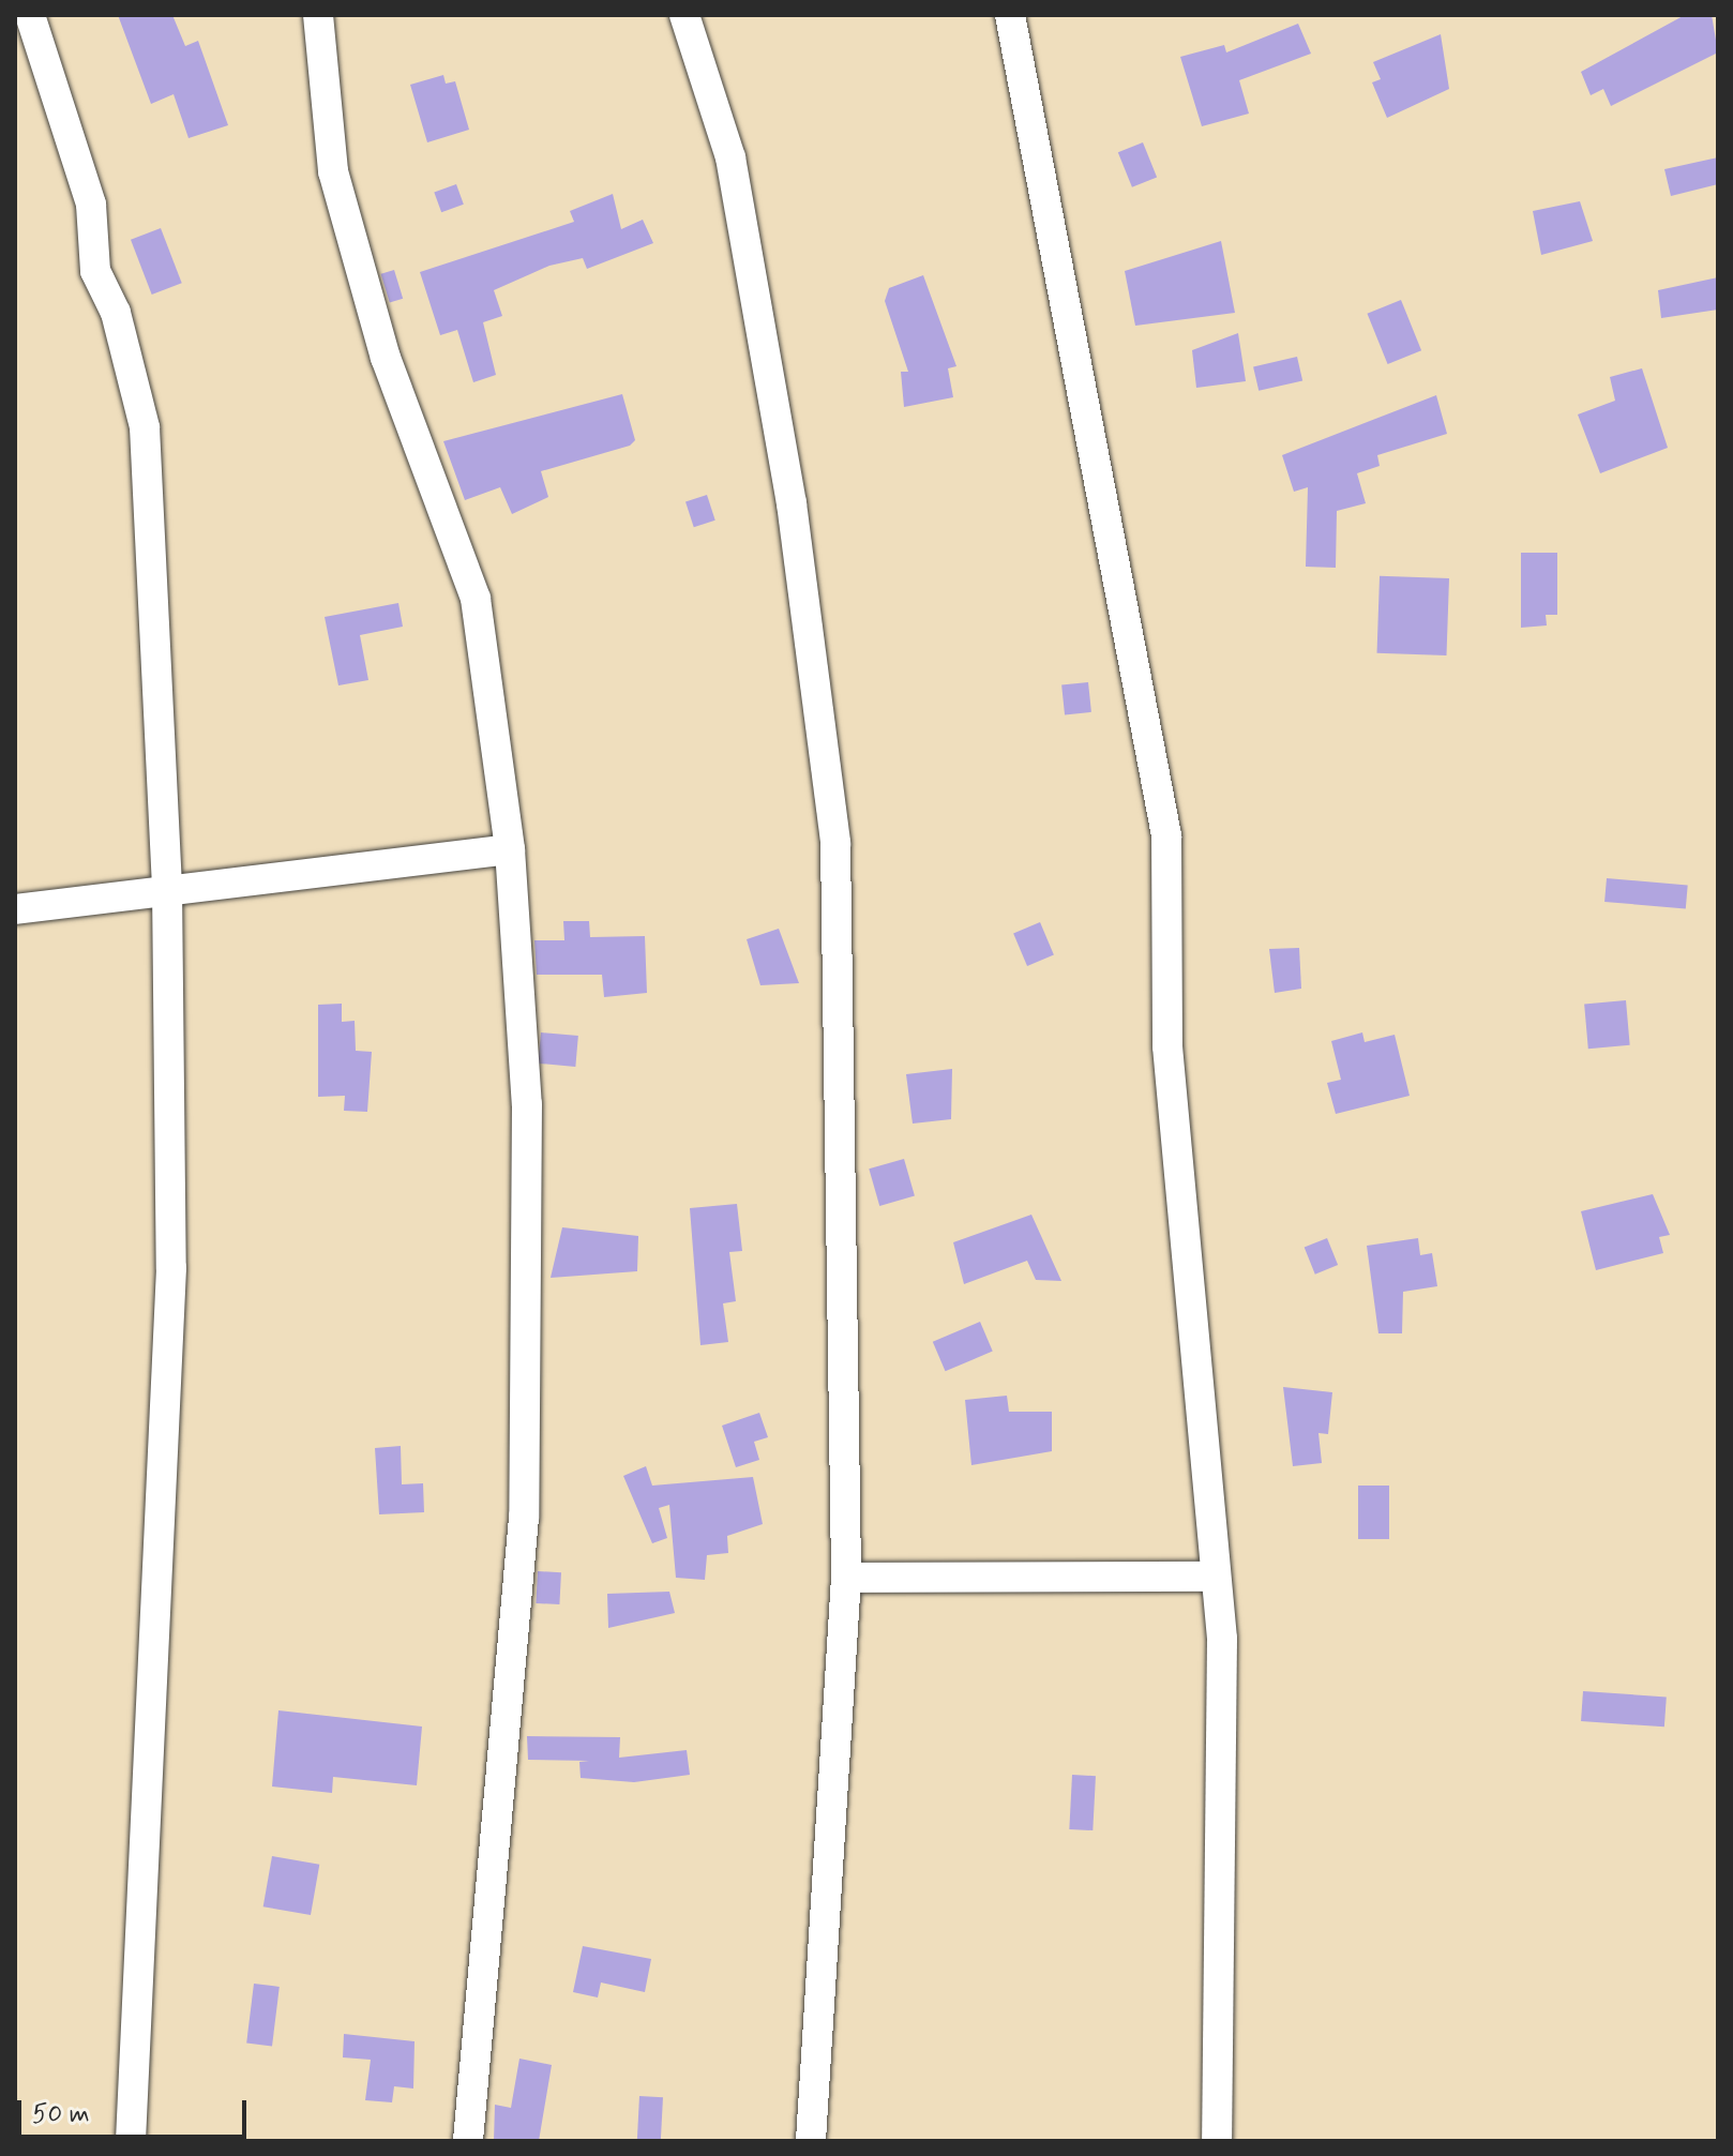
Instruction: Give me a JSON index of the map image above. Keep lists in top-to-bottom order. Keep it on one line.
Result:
{"scale_bar":"50 m"}
